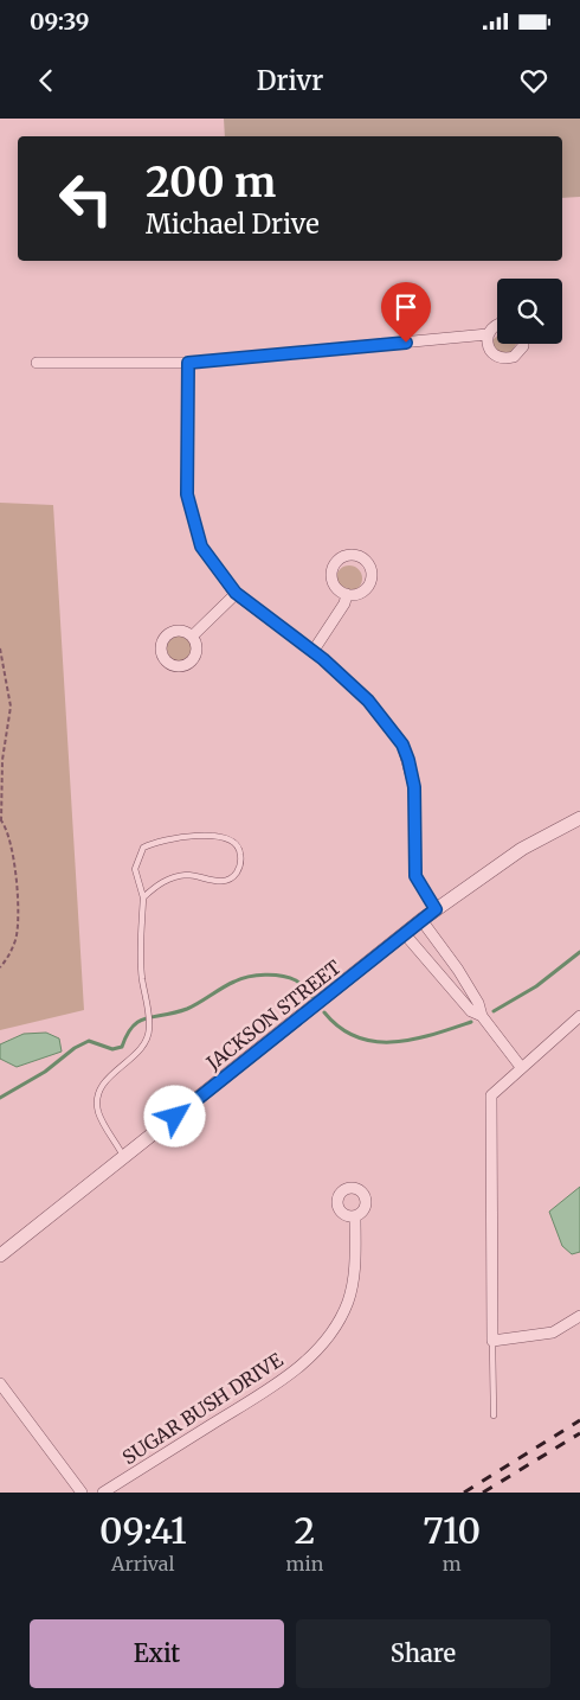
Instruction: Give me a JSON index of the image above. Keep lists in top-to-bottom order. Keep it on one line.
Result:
{"streets":{"street":["JACKSON STREET","SUGAR BUSH DRIVE"]},"page":{"status":"09:39","header":"Drivr","turn":["200 m","Michael Drive"],"eta":["09:41","Arrival","2","min","710","m"],"buttons":["Exit","Share"]}}
